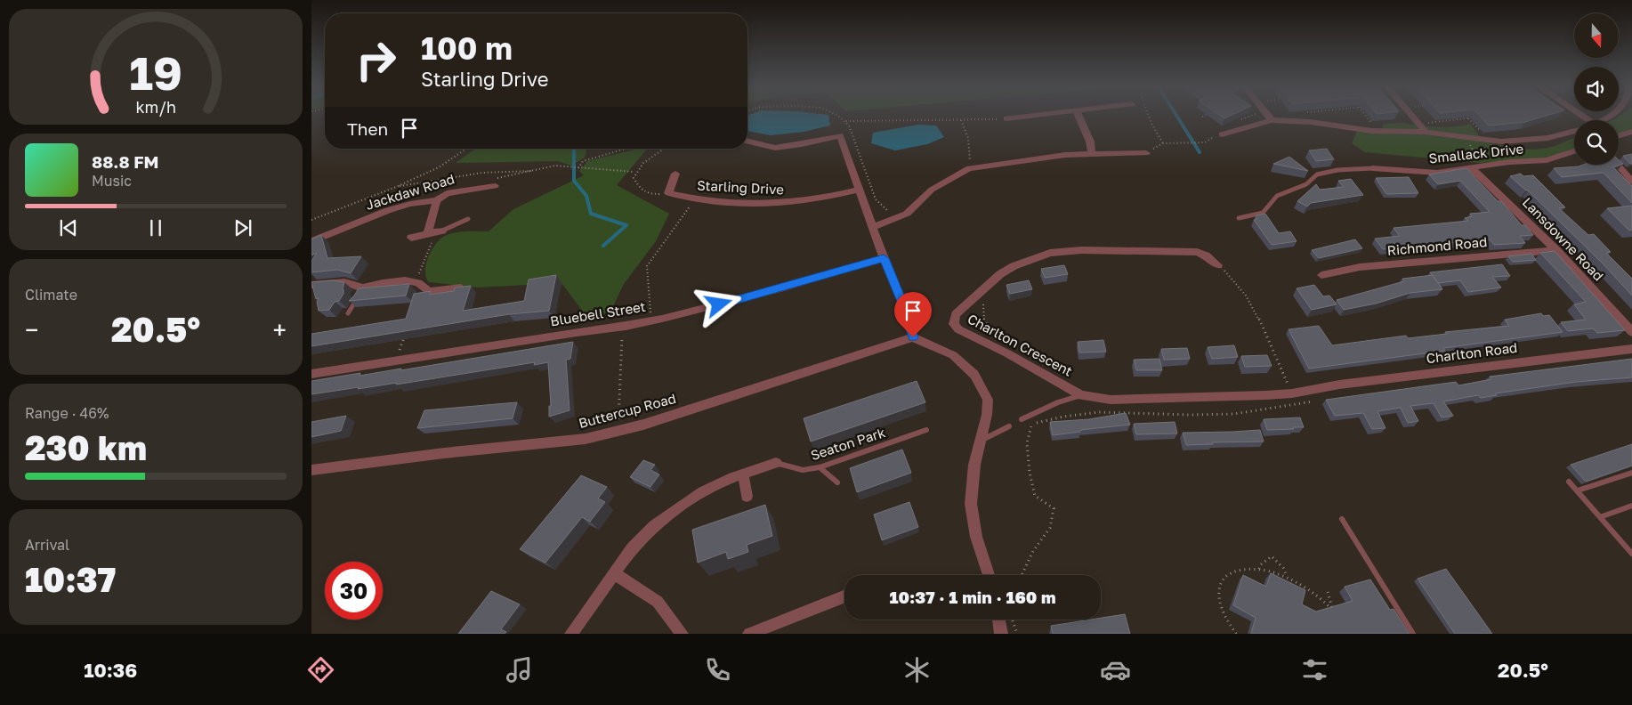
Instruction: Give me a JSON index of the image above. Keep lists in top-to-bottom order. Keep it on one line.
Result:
{"streets":{"street":["Smallack Drive","Starling Drive","Jackdaw Road","Lansdowne Road","Richmond Road","Bluebell Street","Charlton Crescent","Charlton Road","Buttercup Road"],"lane":["Seaton Park"]},"crossings":[["Smallack Drive","Lansdowne Road"],["Lansdowne Road","Richmond Road"],["Charlton Crescent","Charlton Road"]],"north":"bottom","page":{"turn":["100 m","Starling Drive"],"then":"Then","song":["88.8 FM","Music"],"tile":["Climate",["Range · 46%","230 km"],["Arrival","10:37"]],"heat":["−","20.5°","+"],"limit":"30","trip":"10:37 · 1 min · 160 m","tabs":["10:36","20.5°"],"gauge":["19","km/h"]}}
